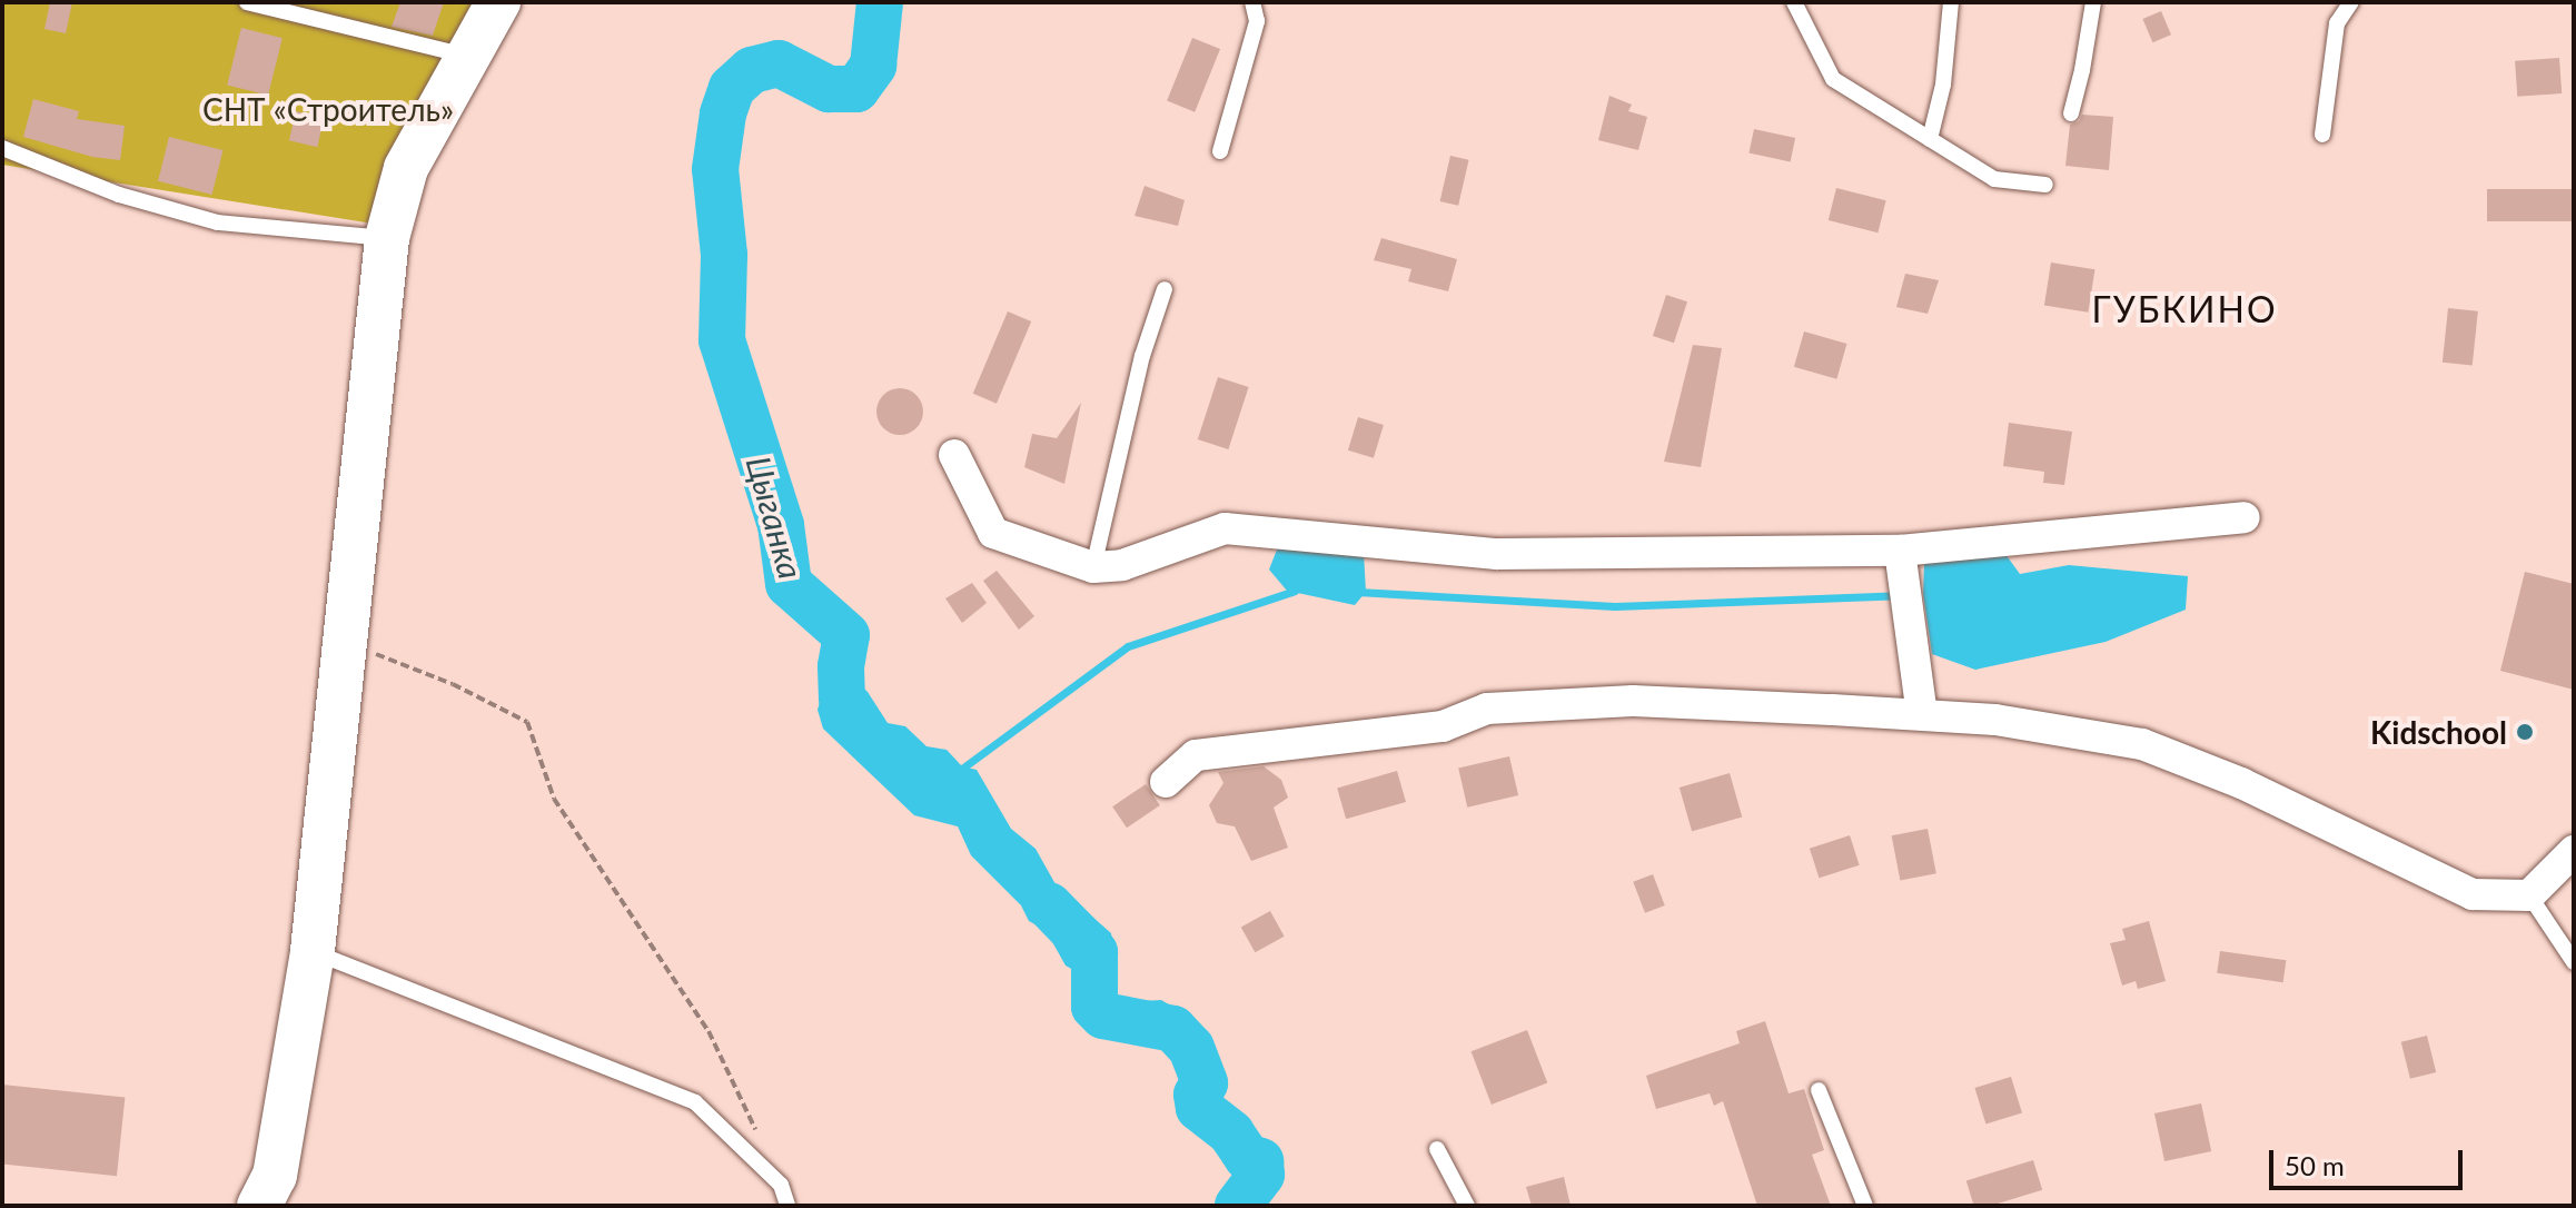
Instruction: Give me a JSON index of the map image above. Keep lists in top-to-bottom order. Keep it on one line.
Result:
{"districts":["ГУБКИНО"],"water":["Цыганка"],"parks":["СНТ «Строитель»"],"places":["Kidschool"],"scale_bar":"50 m"}
